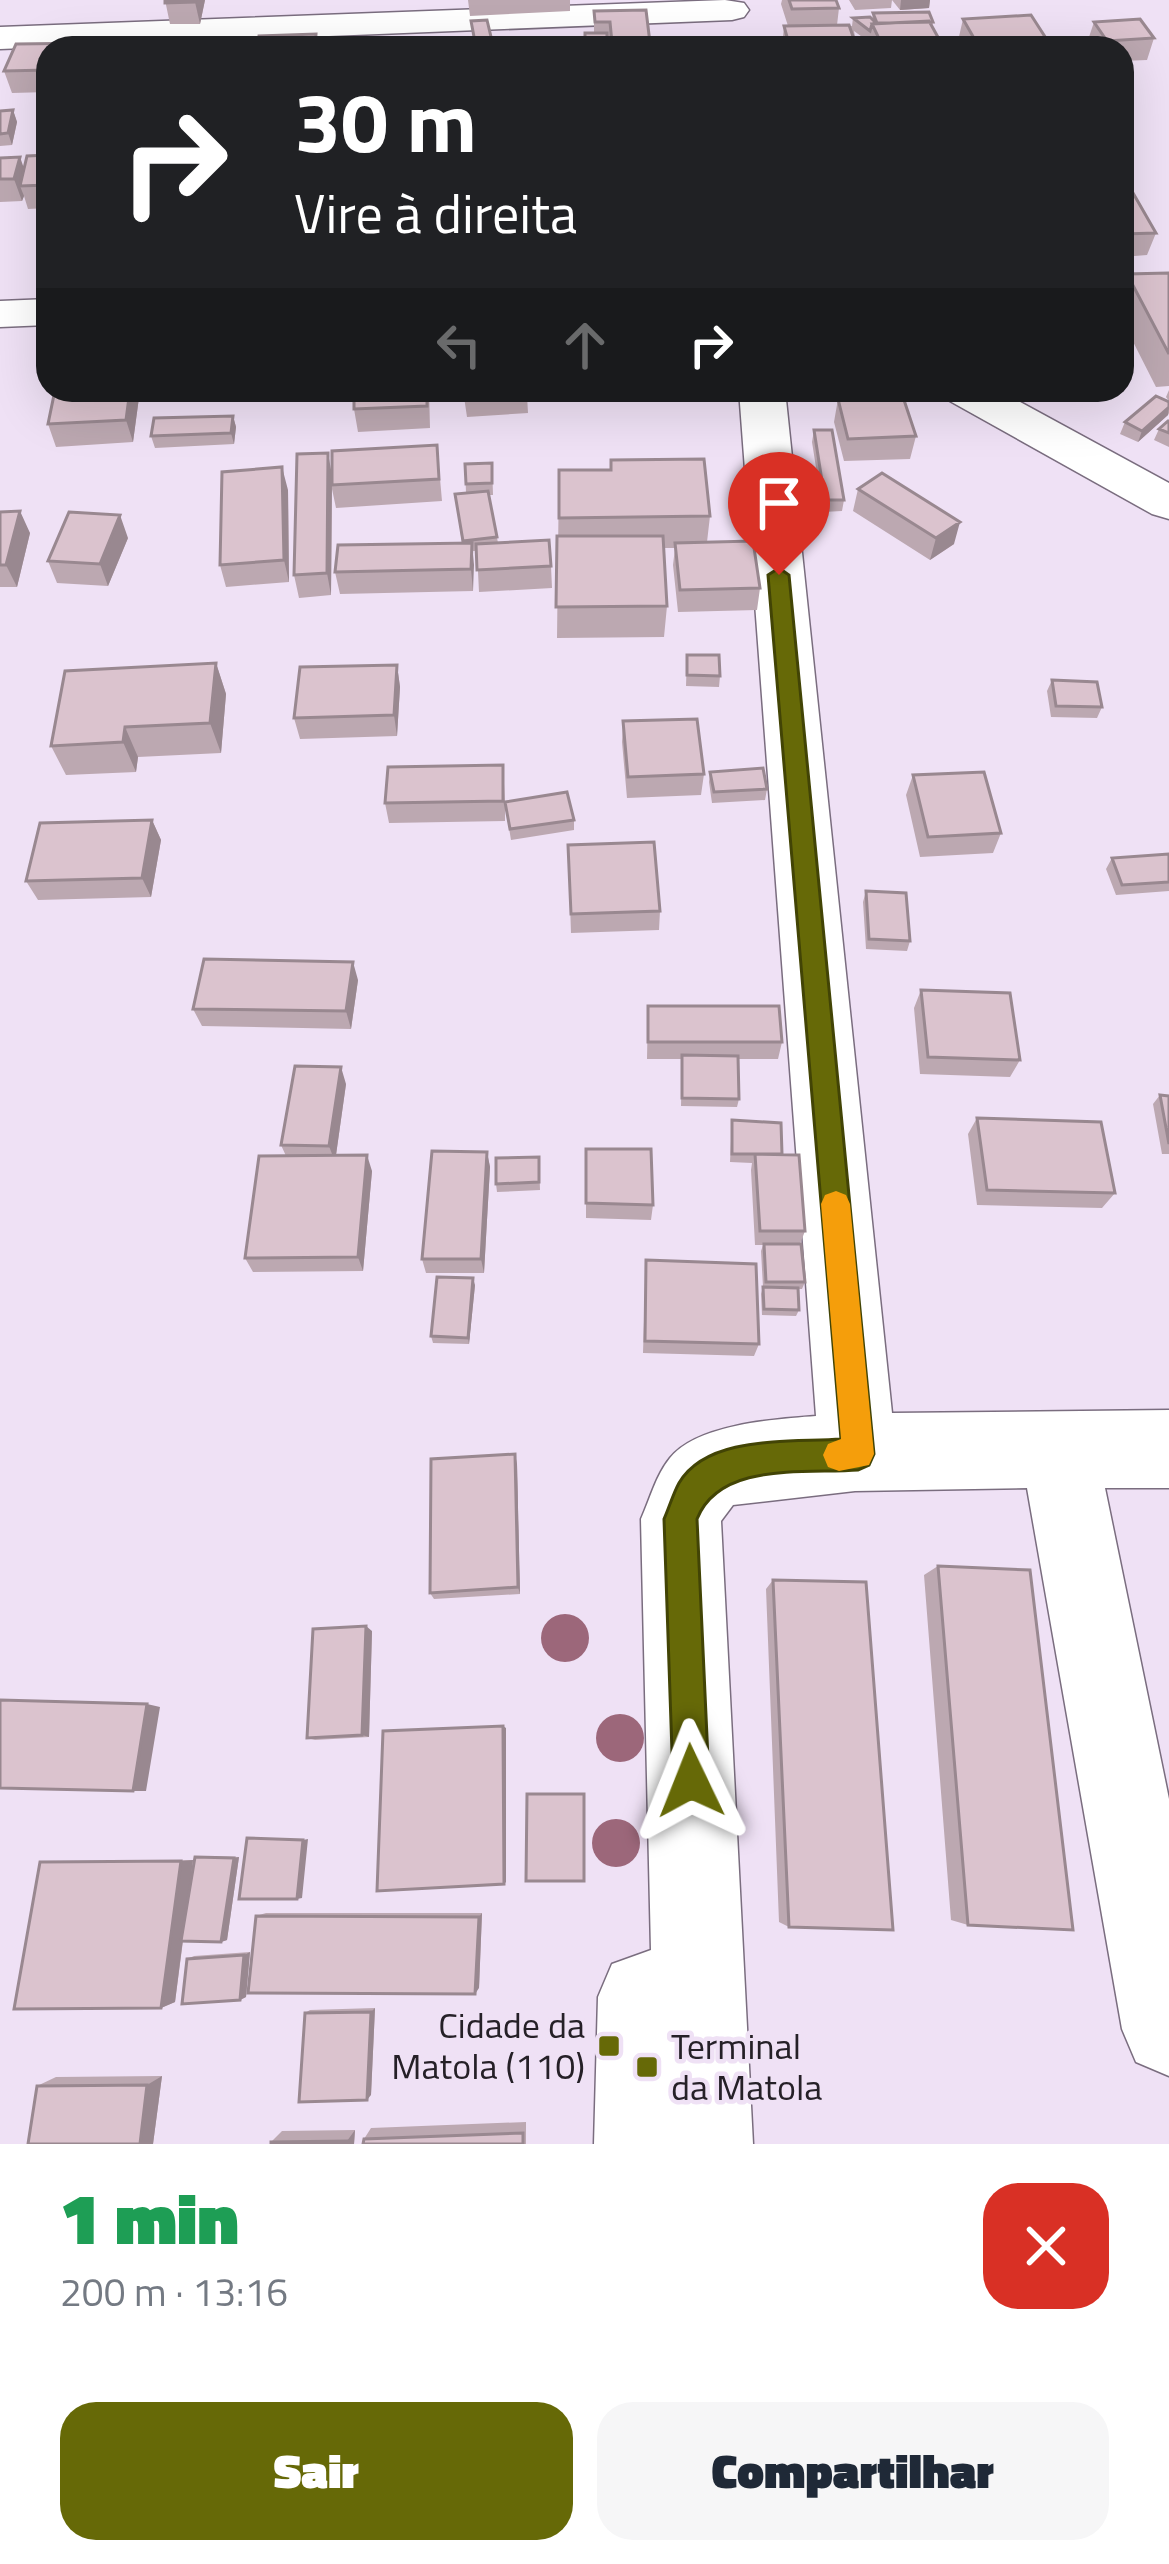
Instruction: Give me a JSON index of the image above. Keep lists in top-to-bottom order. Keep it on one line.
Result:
{"places":{"transit":["Cidade da Matola (110)","Terminal da Matola"]},"page":{"turn":["30 m","Vire à direita"],"heading":["1 min","200 m · 13:16"],"buttons":["Sair","Compartilhar"]}}
